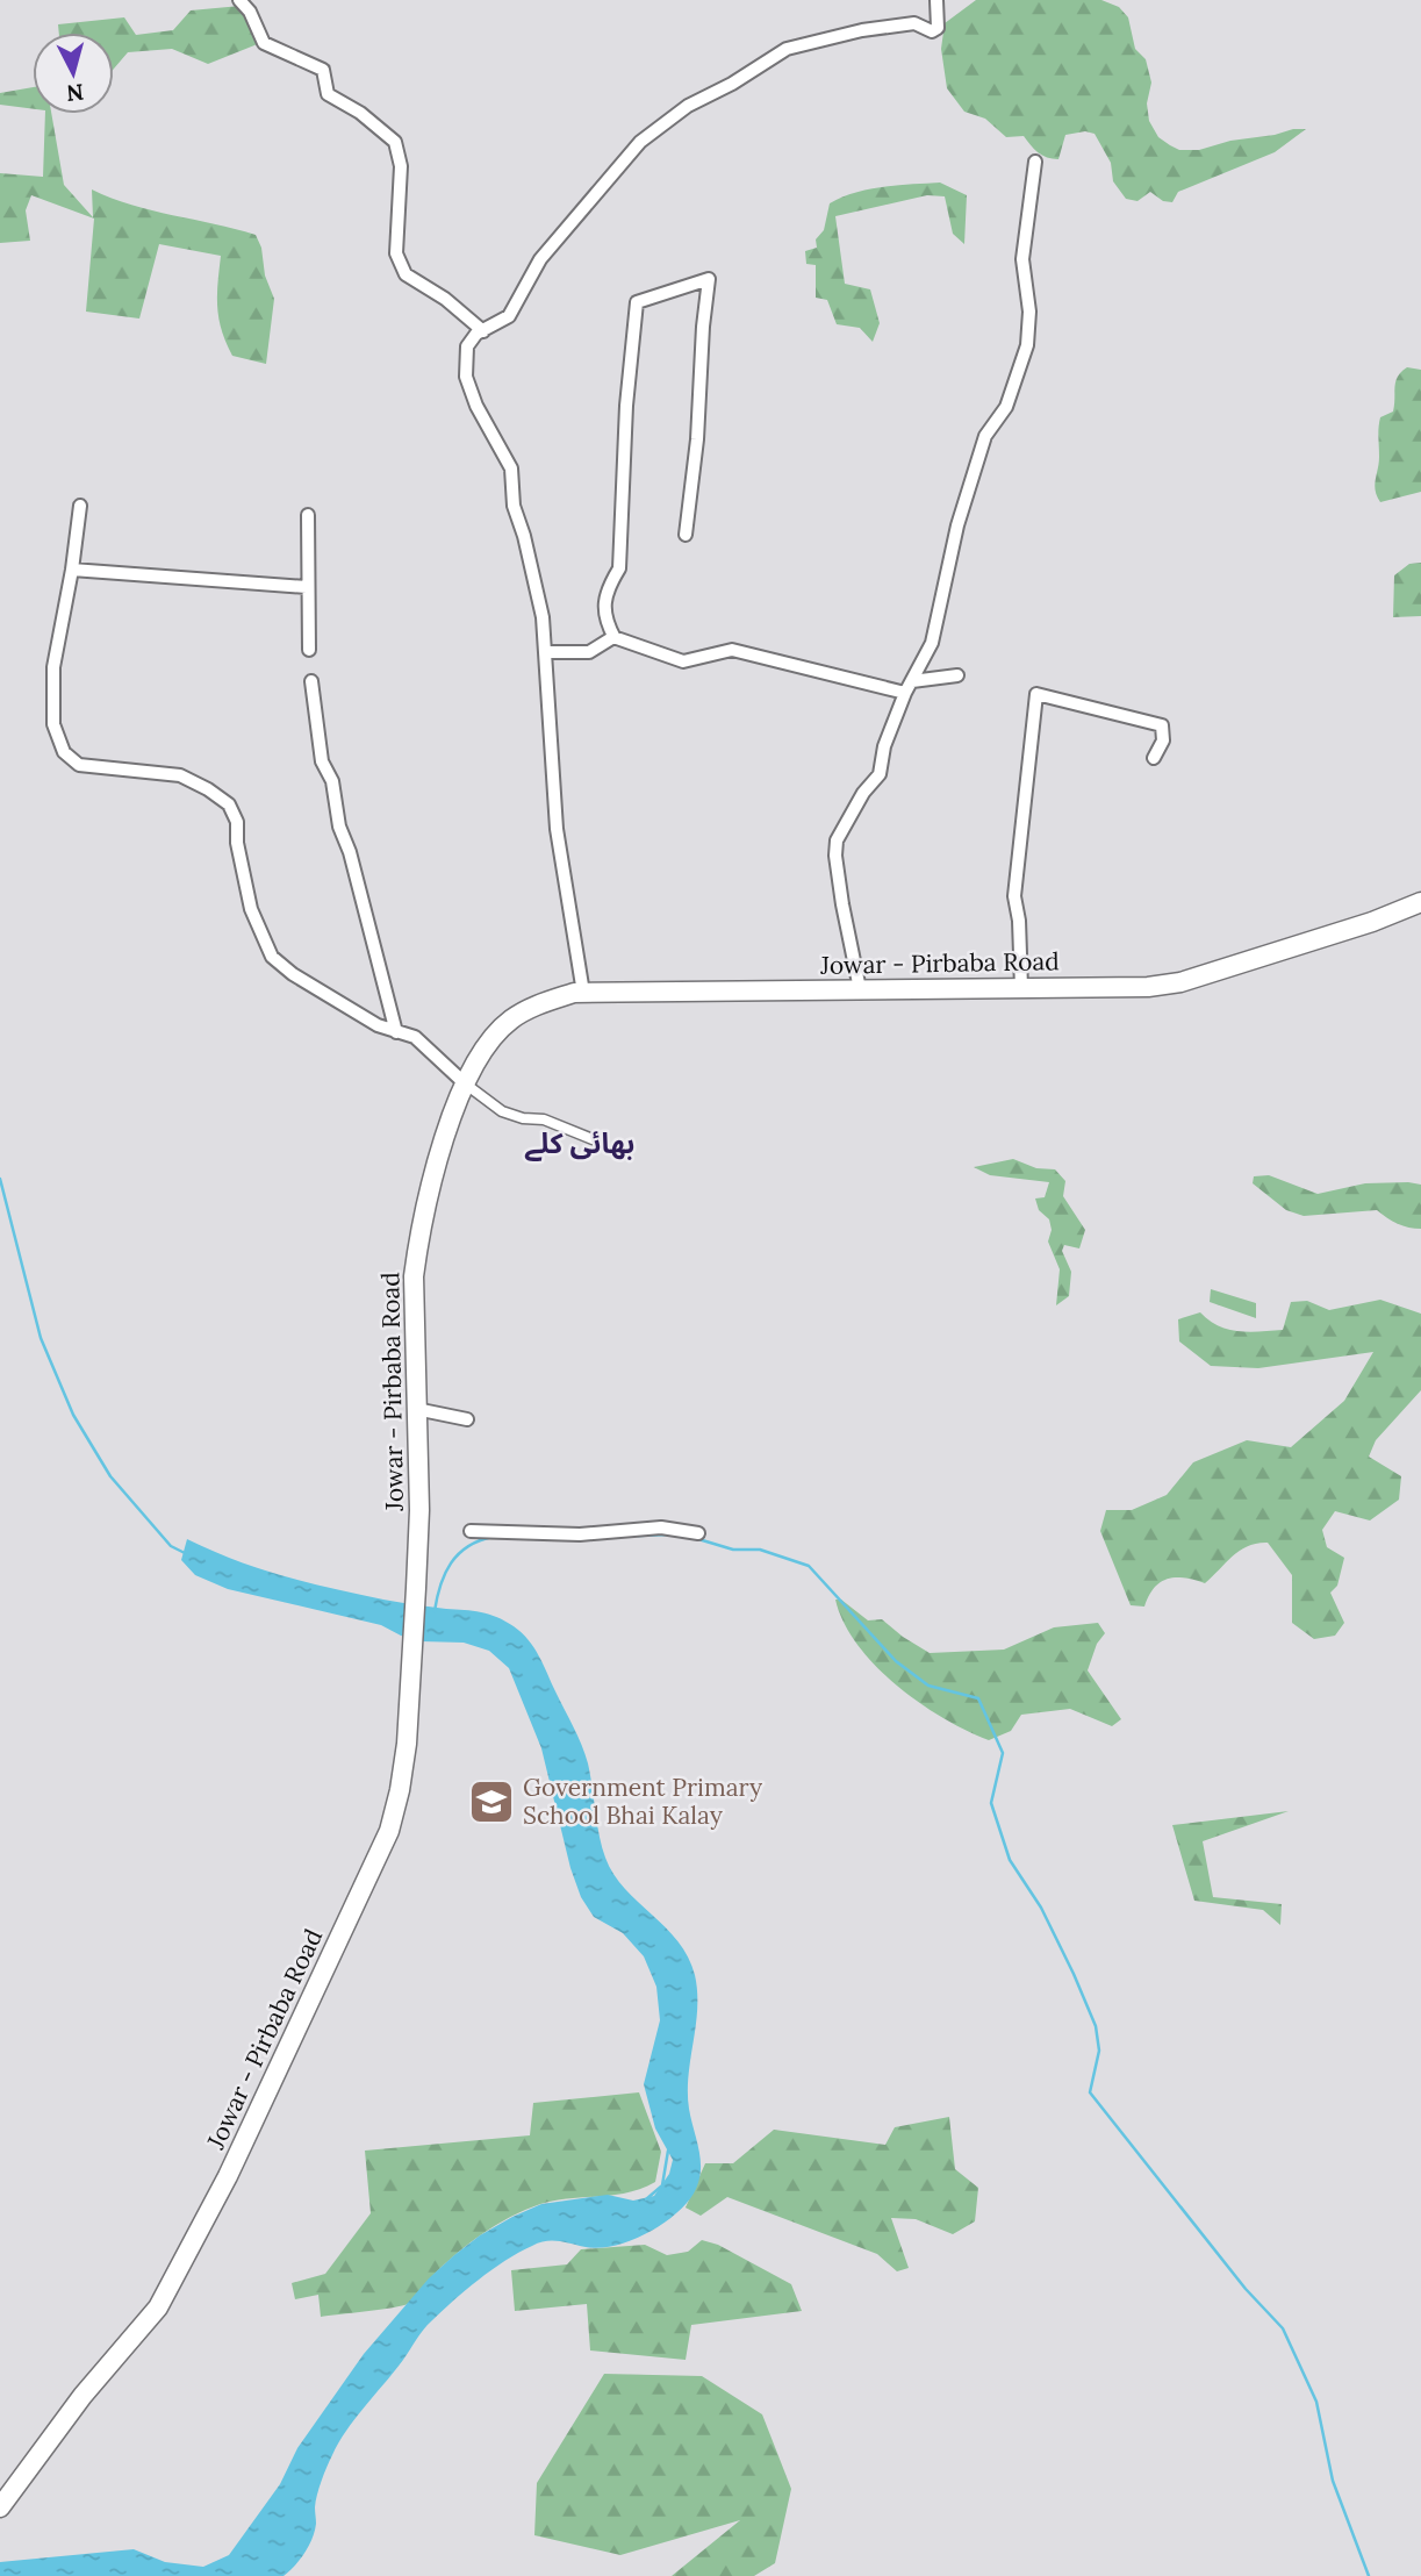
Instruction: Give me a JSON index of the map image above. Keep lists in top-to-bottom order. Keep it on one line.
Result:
{"streets":{"main road":["Jowar - Pirbaba Road"]},"districts":["بھائی كلے"],"places":{"school or university":["Government Primary School Bhai Kalay"]},"north":"bottom"}
